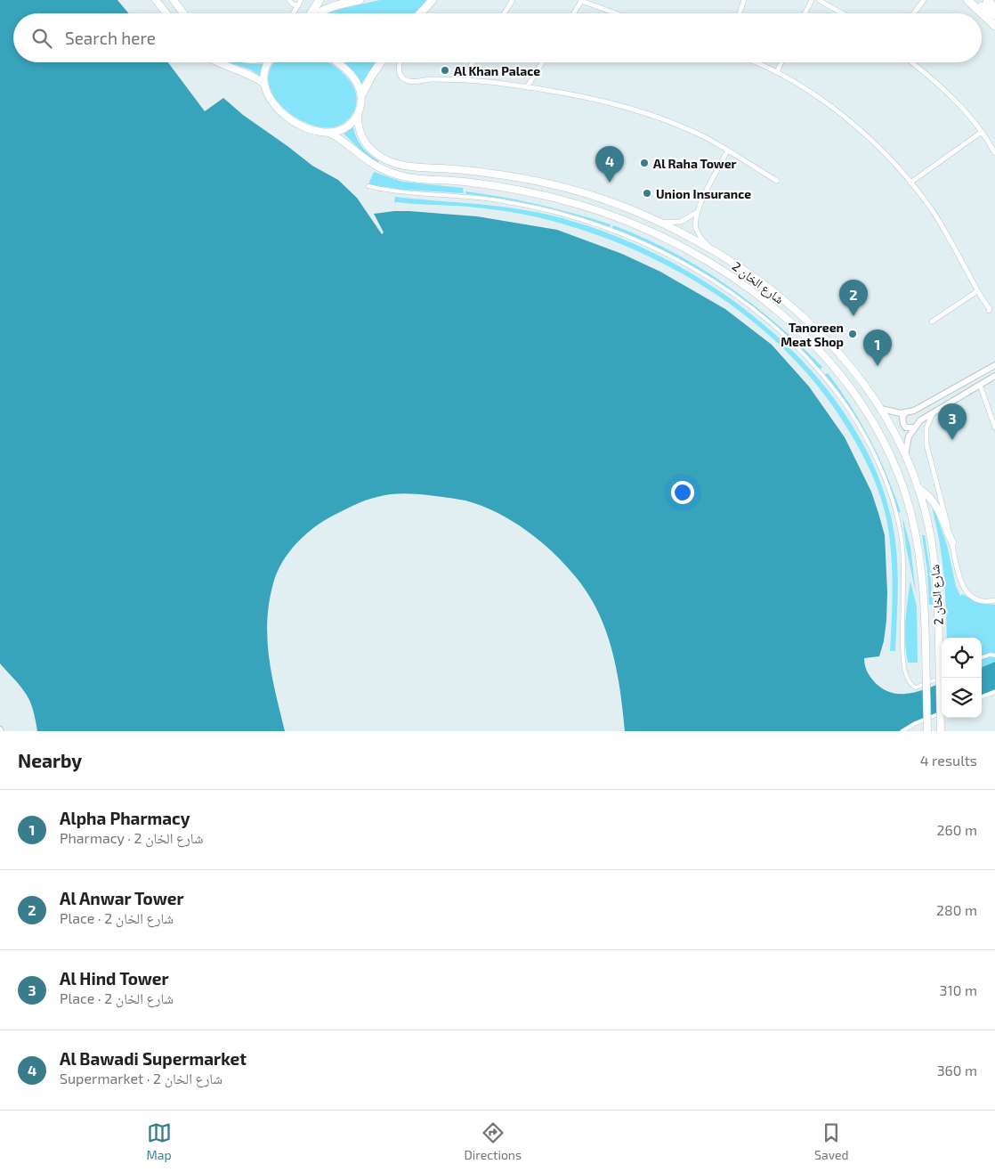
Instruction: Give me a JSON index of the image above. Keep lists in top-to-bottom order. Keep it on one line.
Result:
{"streets":{"main road":["شارع الخان 2"]},"places":["Al Khan Palace","Al Raha Tower","Union Insurance","Tanoreen Meat Shop"],"page":{"search":"Search here","pins":["4","2","1","3"],"heading":["Nearby","4 results"],"list":[{"mark":"1","name":"Alpha Pharmacy","note":"Pharmacy · شارع الخان 2","value":"260 m"},{"mark":"2","name":"Al Anwar Tower","note":"Place · شارع الخان 2","value":"280 m"},{"mark":"3","name":"Al Hind Tower","note":"Place · شارع الخان 2","value":"310 m"},{"mark":"4","name":"Al Bawadi Supermarket","note":"Supermarket · شارع الخان 2","value":"360 m"}],"nav":["Map","Directions","Saved"]}}
